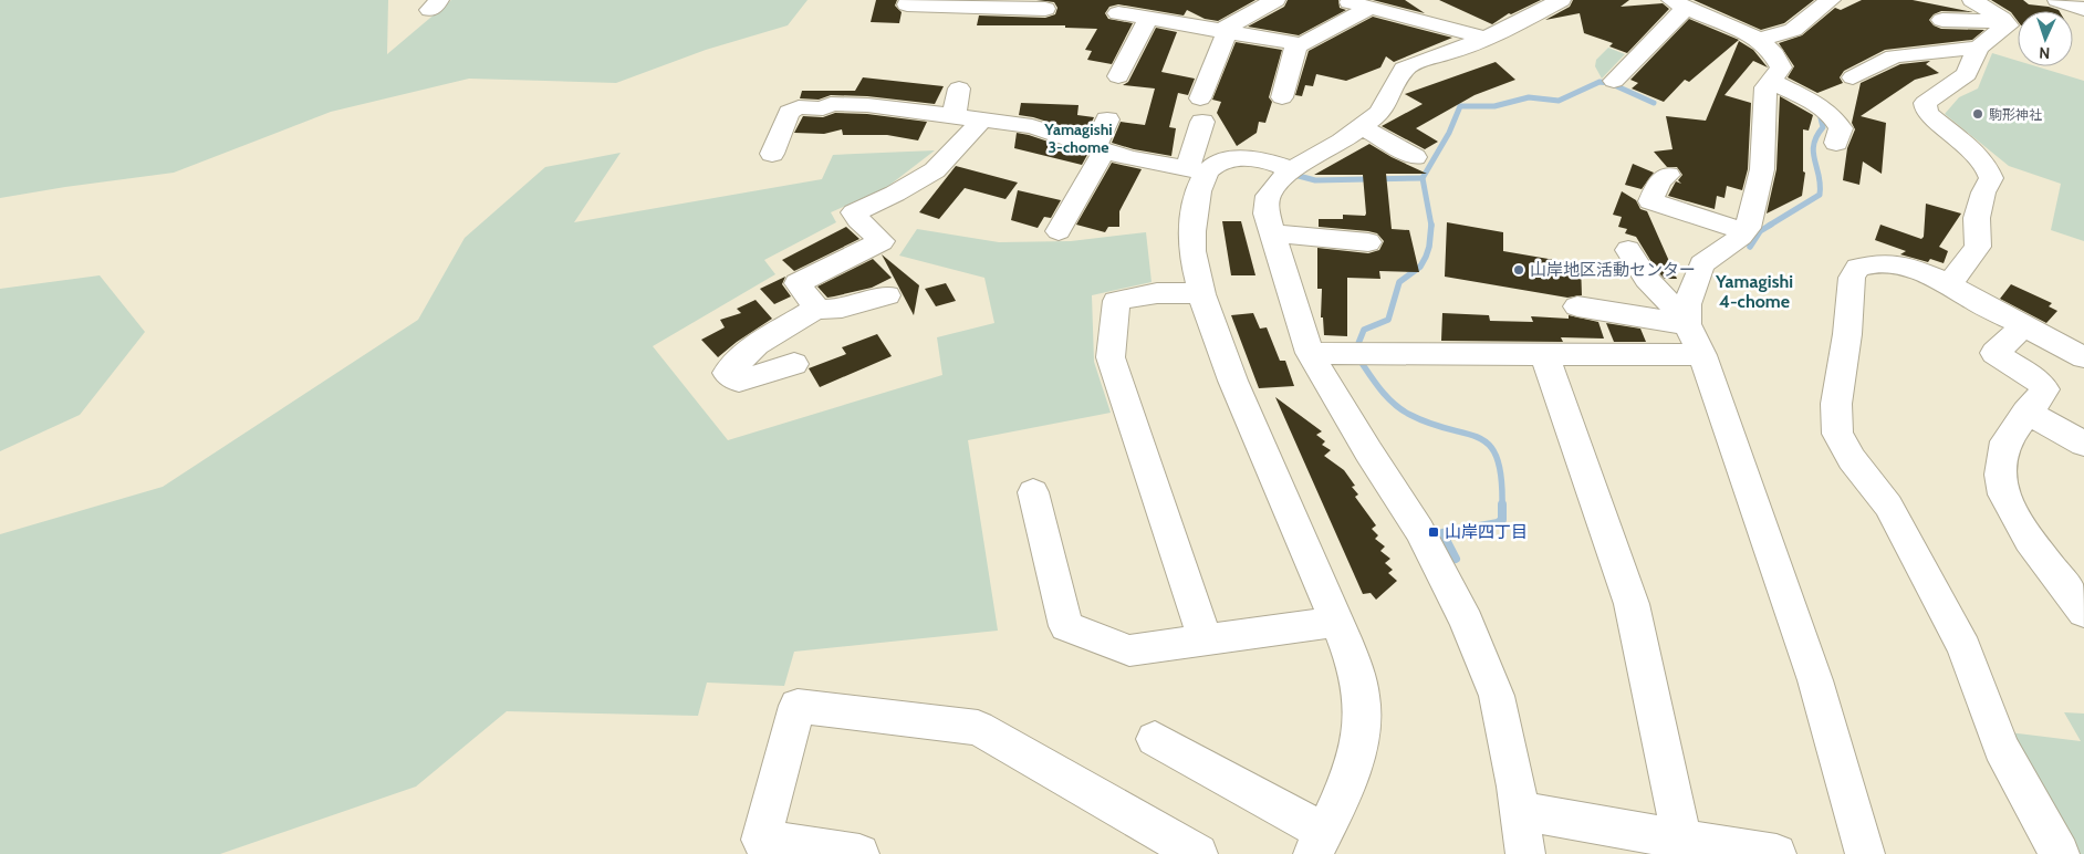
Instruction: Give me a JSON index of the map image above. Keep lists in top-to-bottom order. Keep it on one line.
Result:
{"districts":["Yamagishi 3-chome","Yamagishi 4-chome"],"places":{"other":["駒形神社","山岸地区活動センター"],"transit":["山岸四丁目"]},"north":"bottom"}
